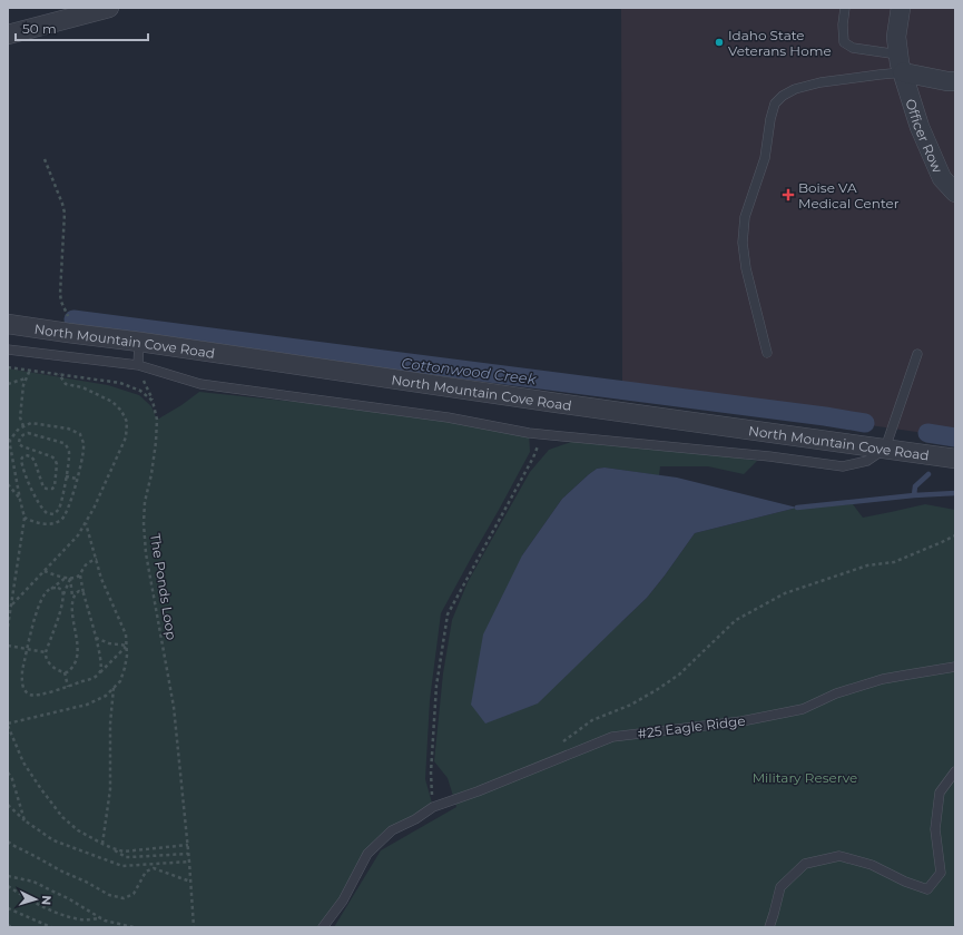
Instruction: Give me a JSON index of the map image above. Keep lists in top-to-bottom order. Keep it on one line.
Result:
{"streets":{"street":["Officer Row","North Mountain Cove Road"],"lane":["#25 Eagle Ridge"],"path":["The Ponds Loop"]},"water":["Cottonwood Creek"],"parks":["Military Reserve"],"places":{"other":["Idaho State Veterans Home"],"health":["Boise VA Medical Center"]},"scale_bar":"50 m","north":"right"}
